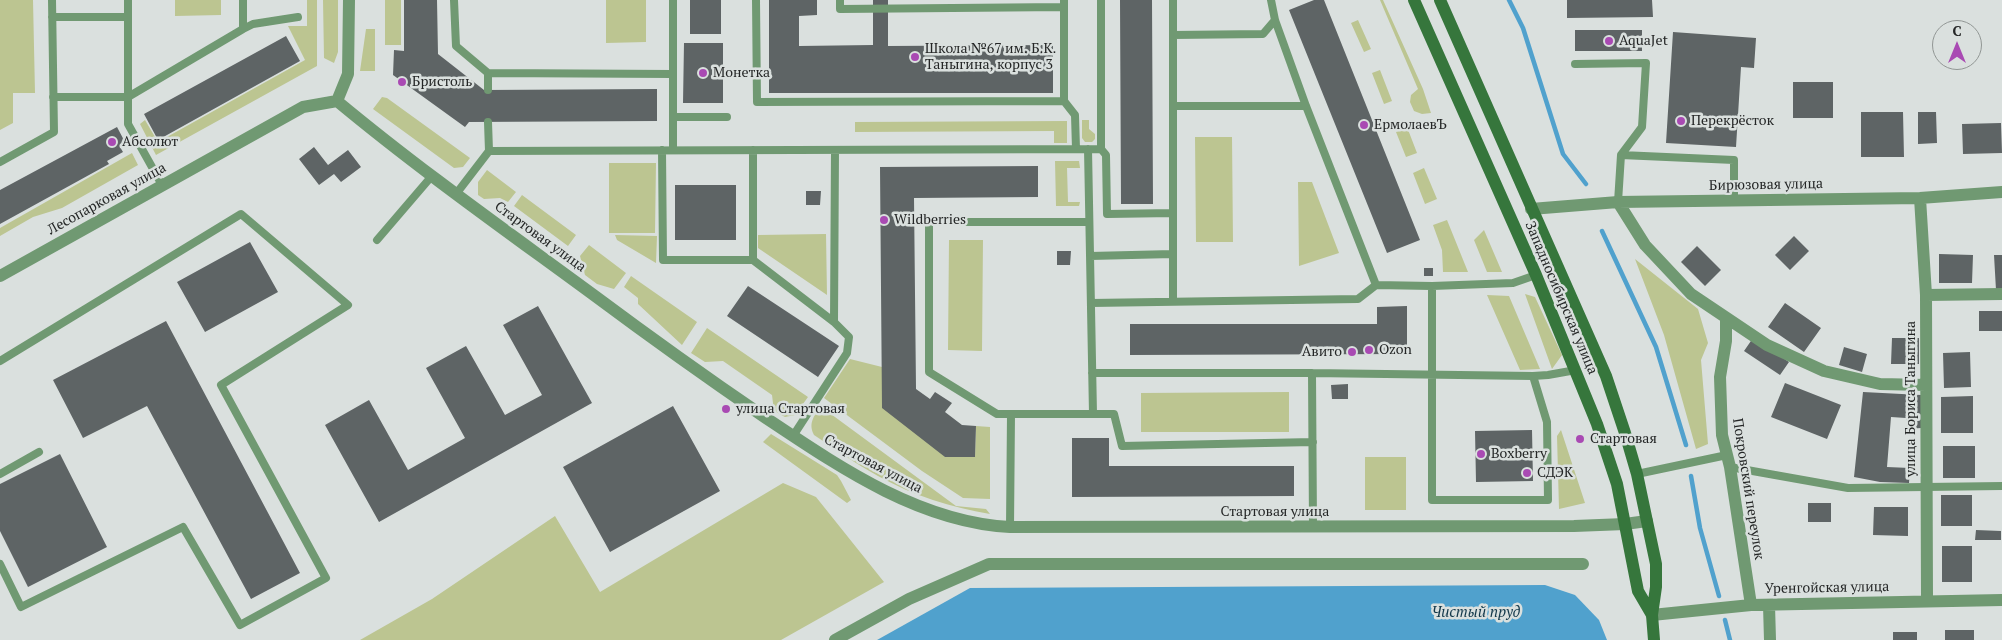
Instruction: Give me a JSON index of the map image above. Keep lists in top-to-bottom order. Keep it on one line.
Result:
{"streets":{"main road":["Западносибирская улица"],"street":["Бирюзовая улица","Лесопарковая улица","Стартовая улица","улица Бориса Таныгина","Покровский переулок","Уренгойская улица"]},"crossings":[["Бирюзовая улица","Западносибирская улица"],["Бирюзовая улица","улица Бориса Таныгина"],["Лесопарковая улица","Стартовая улица"],["Стартовая улица","Западносибирская улица"],["Западносибирская улица","Уренгойская улица"],["улица Бориса Таныгина","Уренгойская улица"],["Покровский переулок","Уренгойская улица"]],"water":["Чистый пруд"],"places":["AquaJet","Школа №67 им. Б.К. Таныгина, корпус 3","Монетка","Бристоль","Перекрёсток","ЕрмолаевЪ","Абсолют","Wildberries","Ozon","Авито","улица Стартовая","Стартовая","Boxberry","СДЭК"],"north":"top"}
